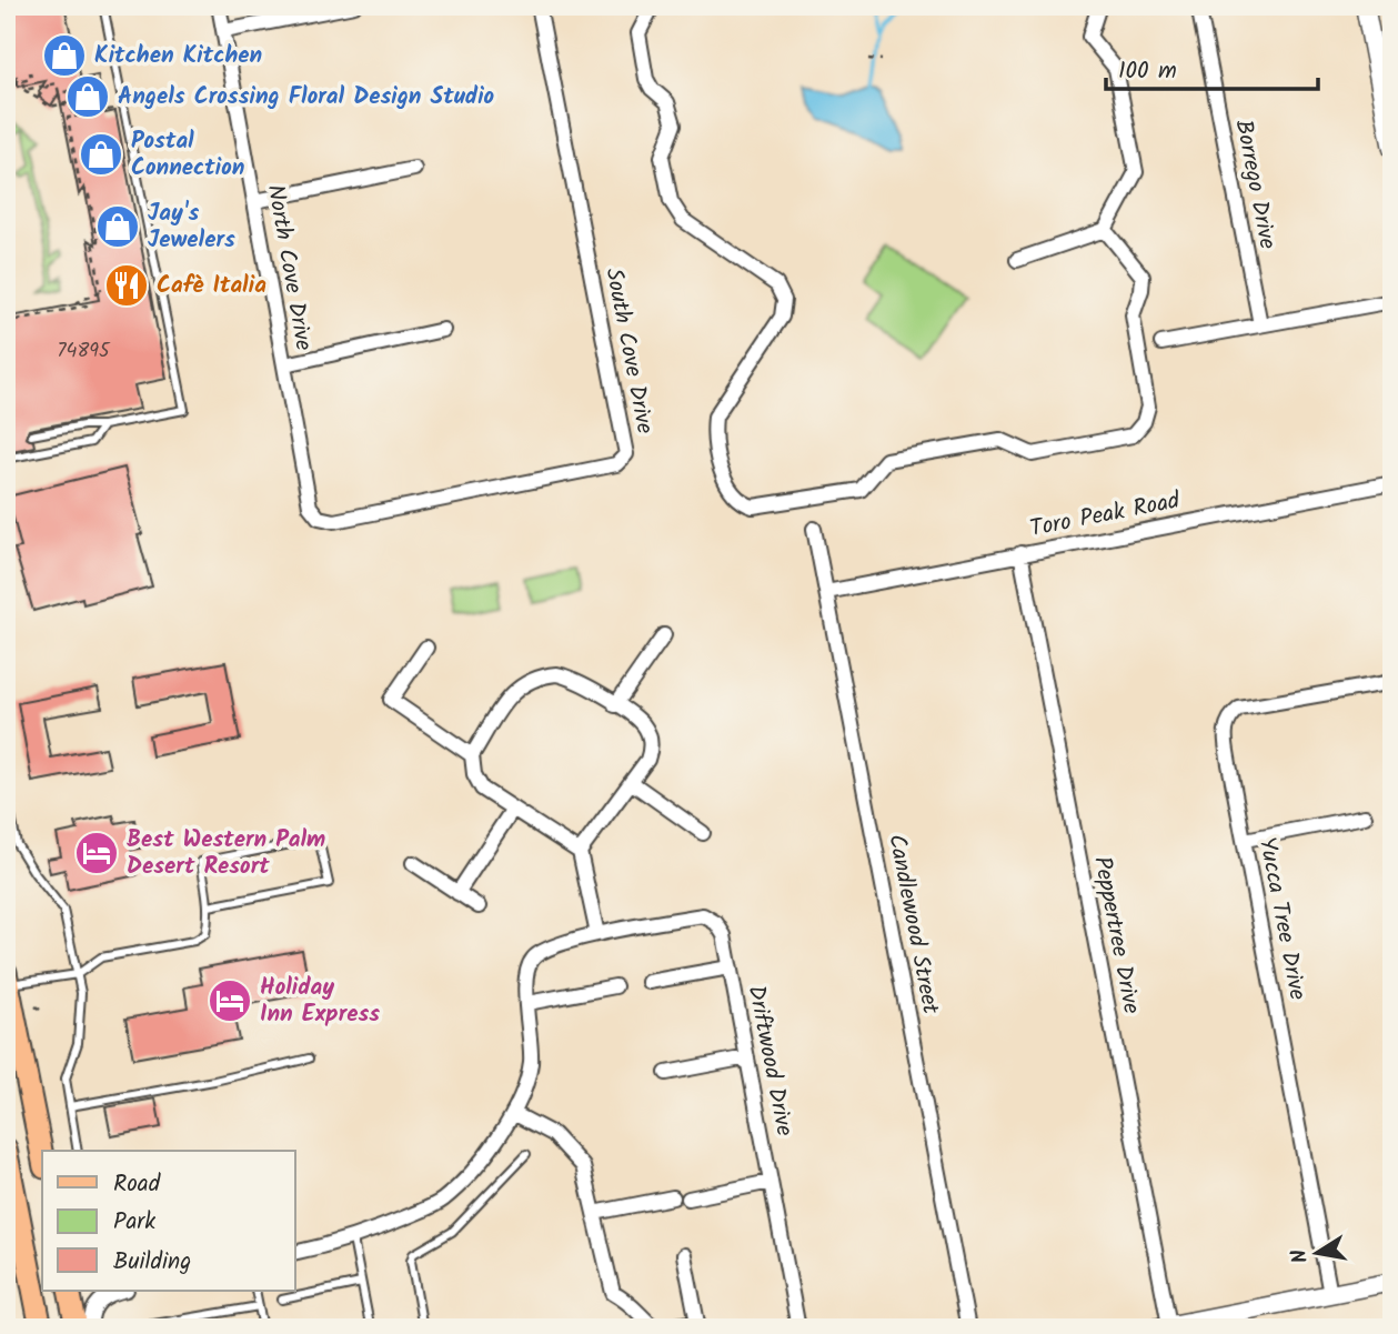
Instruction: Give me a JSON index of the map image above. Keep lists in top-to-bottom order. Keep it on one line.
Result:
{"streets":{"street":["Borrego Drive","North Cove Drive","South Cove Drive","Toro Peak Road","Yucca Tree Drive","Candlewood Street","Peppertree Drive","Driftwood Drive"]},"crossings":[["North Cove Drive","South Cove Drive"],["Toro Peak Road","Candlewood Street"],["Toro Peak Road","Peppertree Drive"]],"places":{"shop":["Kitchen Kitchen","Angels Crossing Floral Design Studio","Postal Connection","Jay's Jewelers"],"restaurant":["Cafè Italia"],"hotel":["Best Western Palm Desert Resort","Holiday Inn Express"]},"house_numbers":["74895"],"legend":["Road","Park","Building"],"scale_bar":"100 m","north":"left"}
